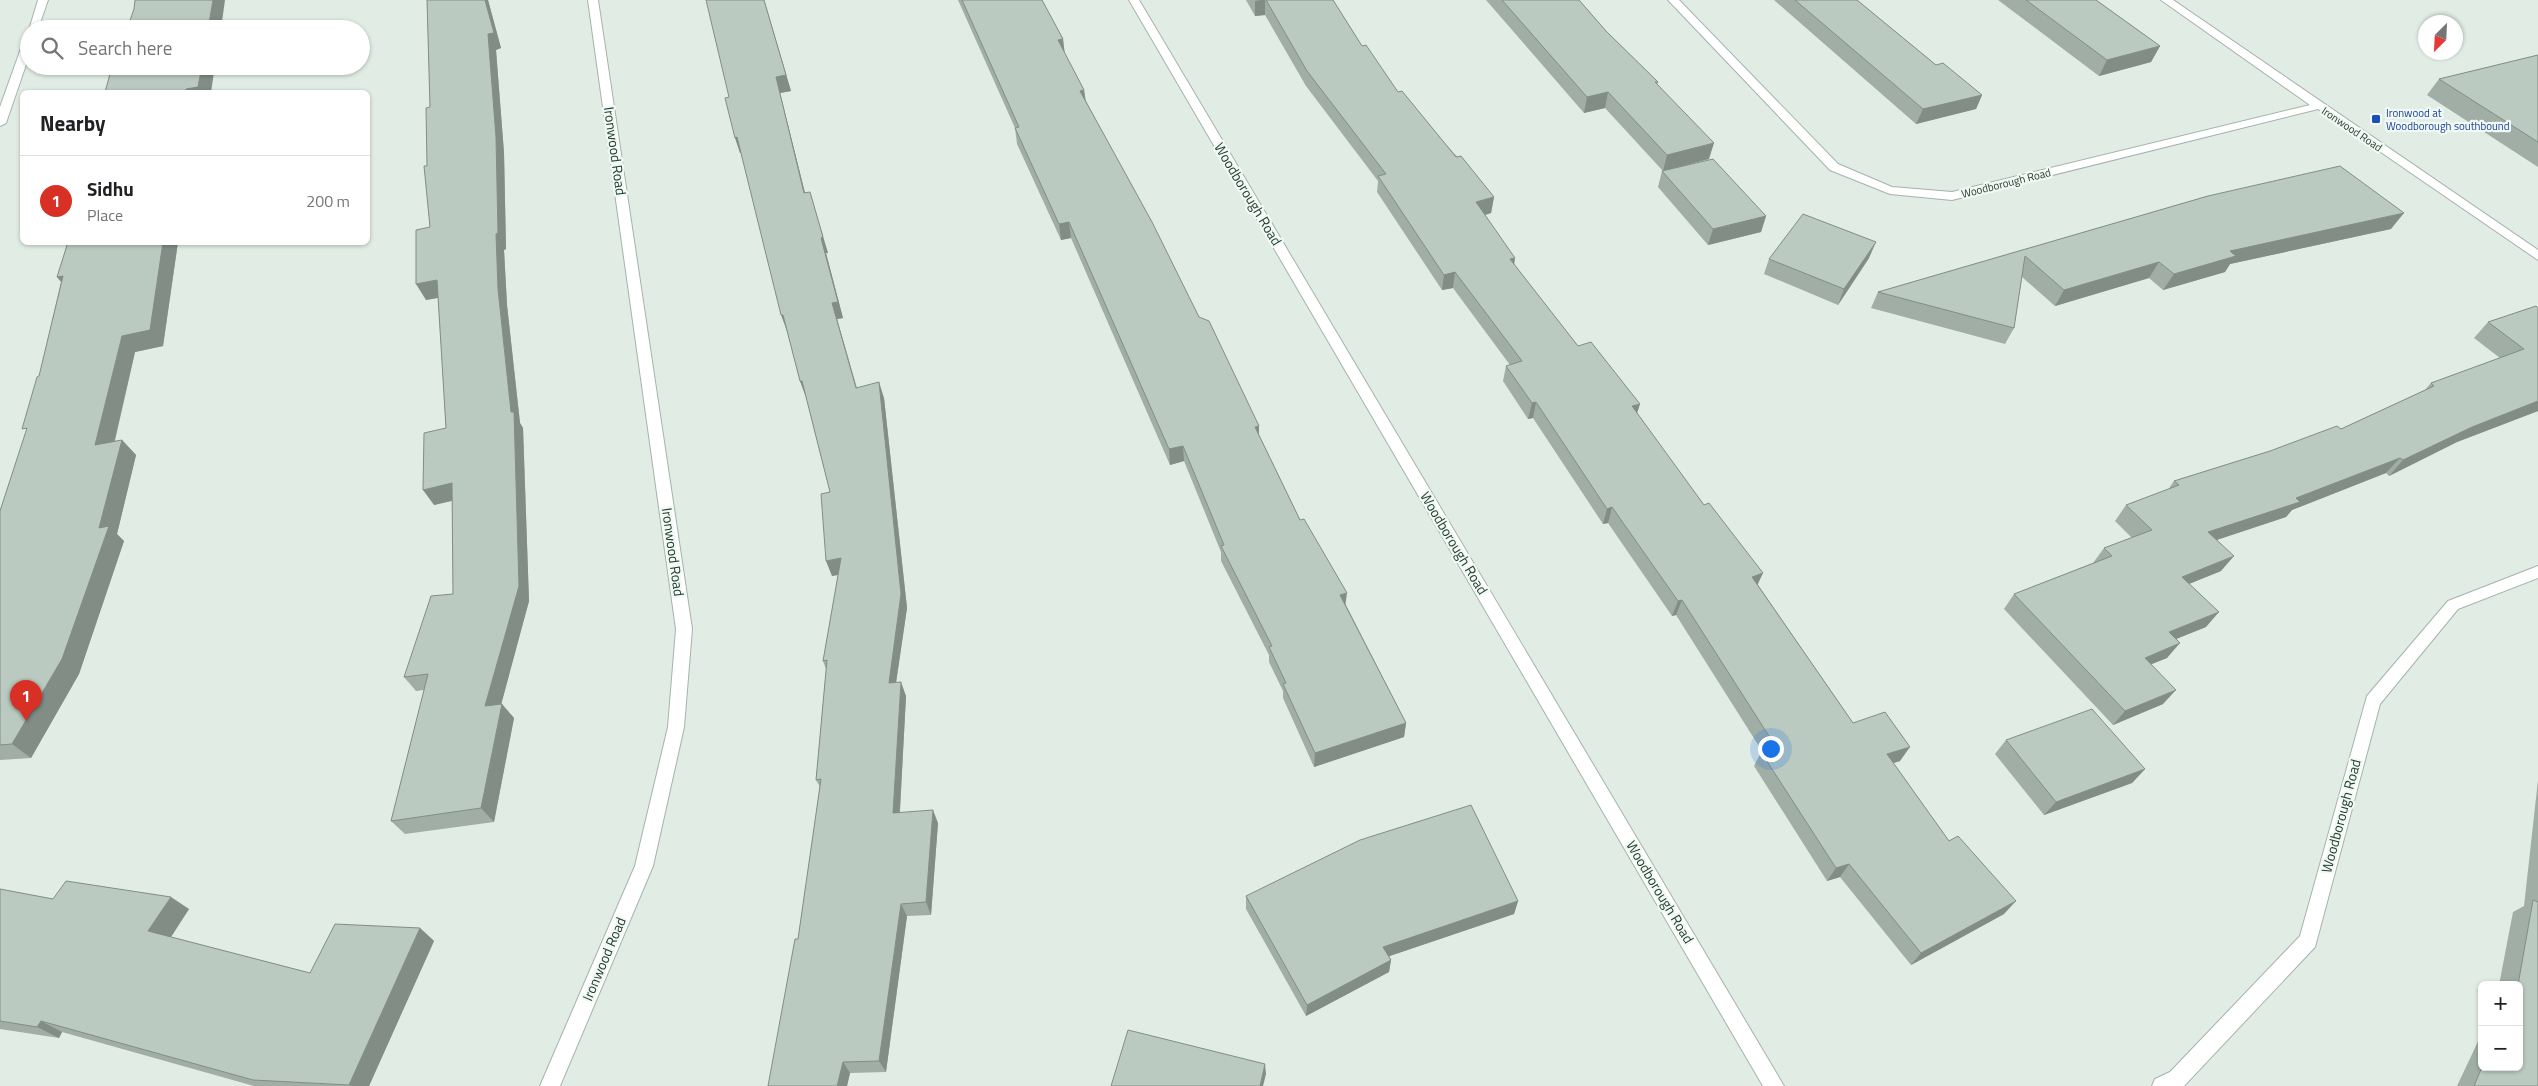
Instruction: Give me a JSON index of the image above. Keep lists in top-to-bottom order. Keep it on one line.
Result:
{"streets":{"street":["Ironwood Road","Woodborough Road"]},"crossings":[["Ironwood Road","Woodborough Road"]],"places":{"transit":["Ironwood at Woodborough southbound"]},"north":"bottom left","page":{"search":"Search here","heading":"Nearby","list":[{"mark":"1","name":"Sidhu","note":"Place","value":"200 m"}],"pins":"1","map_buttons":["+","−"]}}
